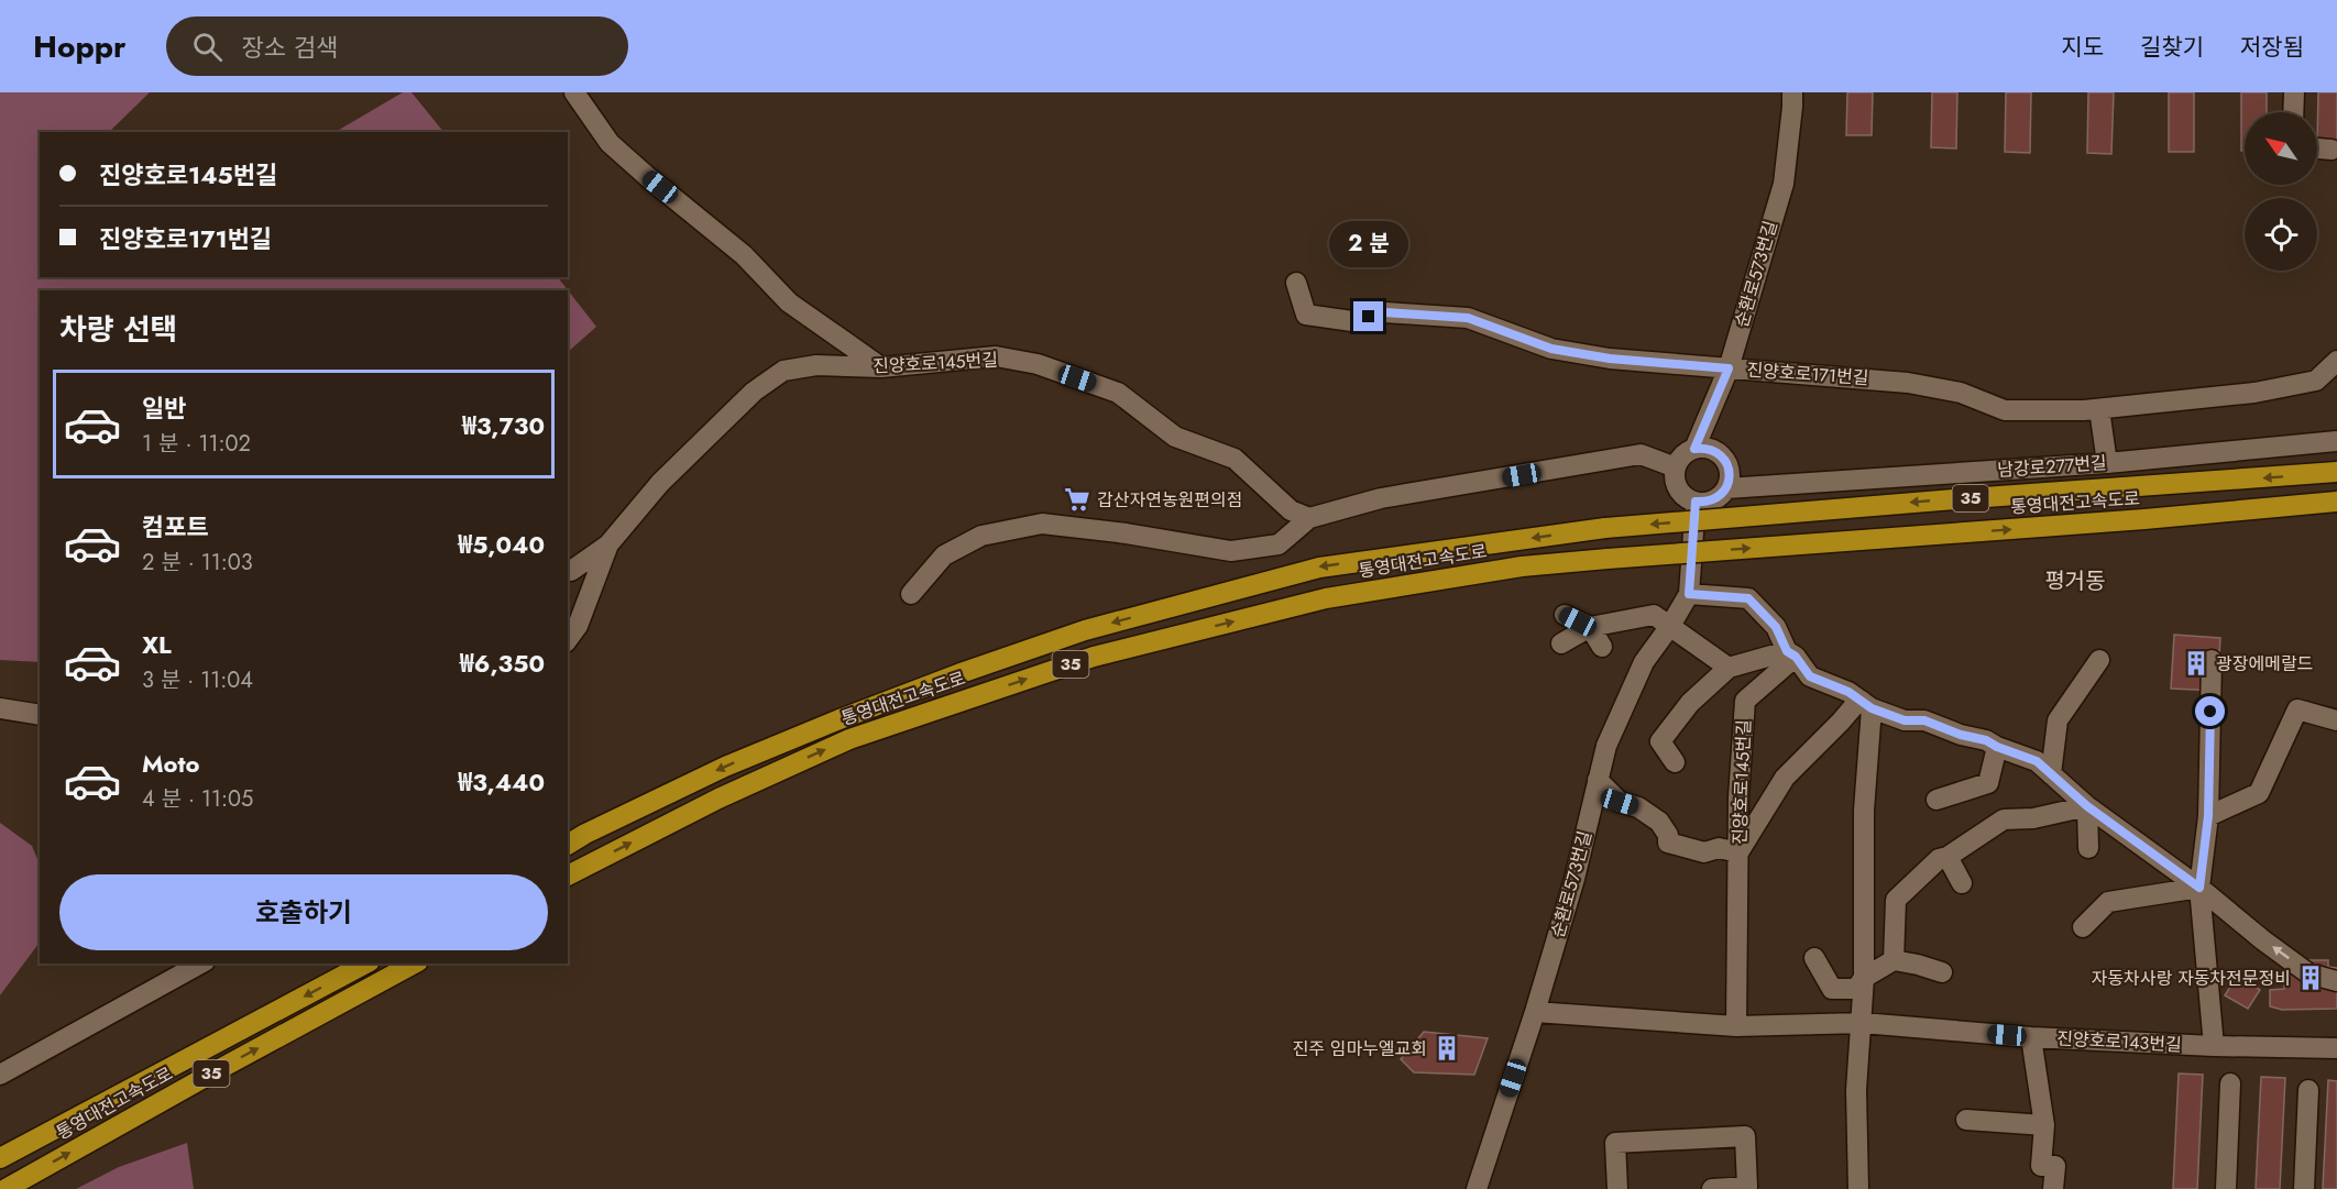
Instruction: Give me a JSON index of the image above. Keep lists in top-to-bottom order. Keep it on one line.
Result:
{"streets":{"highway":["35","통영대전고속도로"],"street":["순환로573번길","진양호로145번길","진양호로171번길","남강로277번길","진양호로143번길"]},"crossings":[["순환로573번길","진양호로171번길"],["순환로573번길","남강로277번길"],["순환로573번길","진양호로143번길"]],"districts":["평거동"],"places":{"supermarket":["갑산자연농원편의점"],"building":["광장에메랄드","자동차사랑 자동차전문정비","진주 임마누엘교회"]},"north":"top left","page":{"header":"Hoppr","search":"장소 검색","nav":["지도","길찾기","저장됨"],"banner":["진양호로145번길","진양호로171번길"],"bubble":"2 분","heading":"차량 선택","list":[{"name":"일반","note":"1 분 · 11:02","value":"₩3,730"},{"name":"컴포트","note":"2 분 · 11:03","value":"₩5,040"},{"name":"XL","note":"3 분 · 11:04","value":"₩6,350"},{"name":"Moto","note":"4 분 · 11:05","value":"₩3,440"}],"buttons":"호출하기"}}
